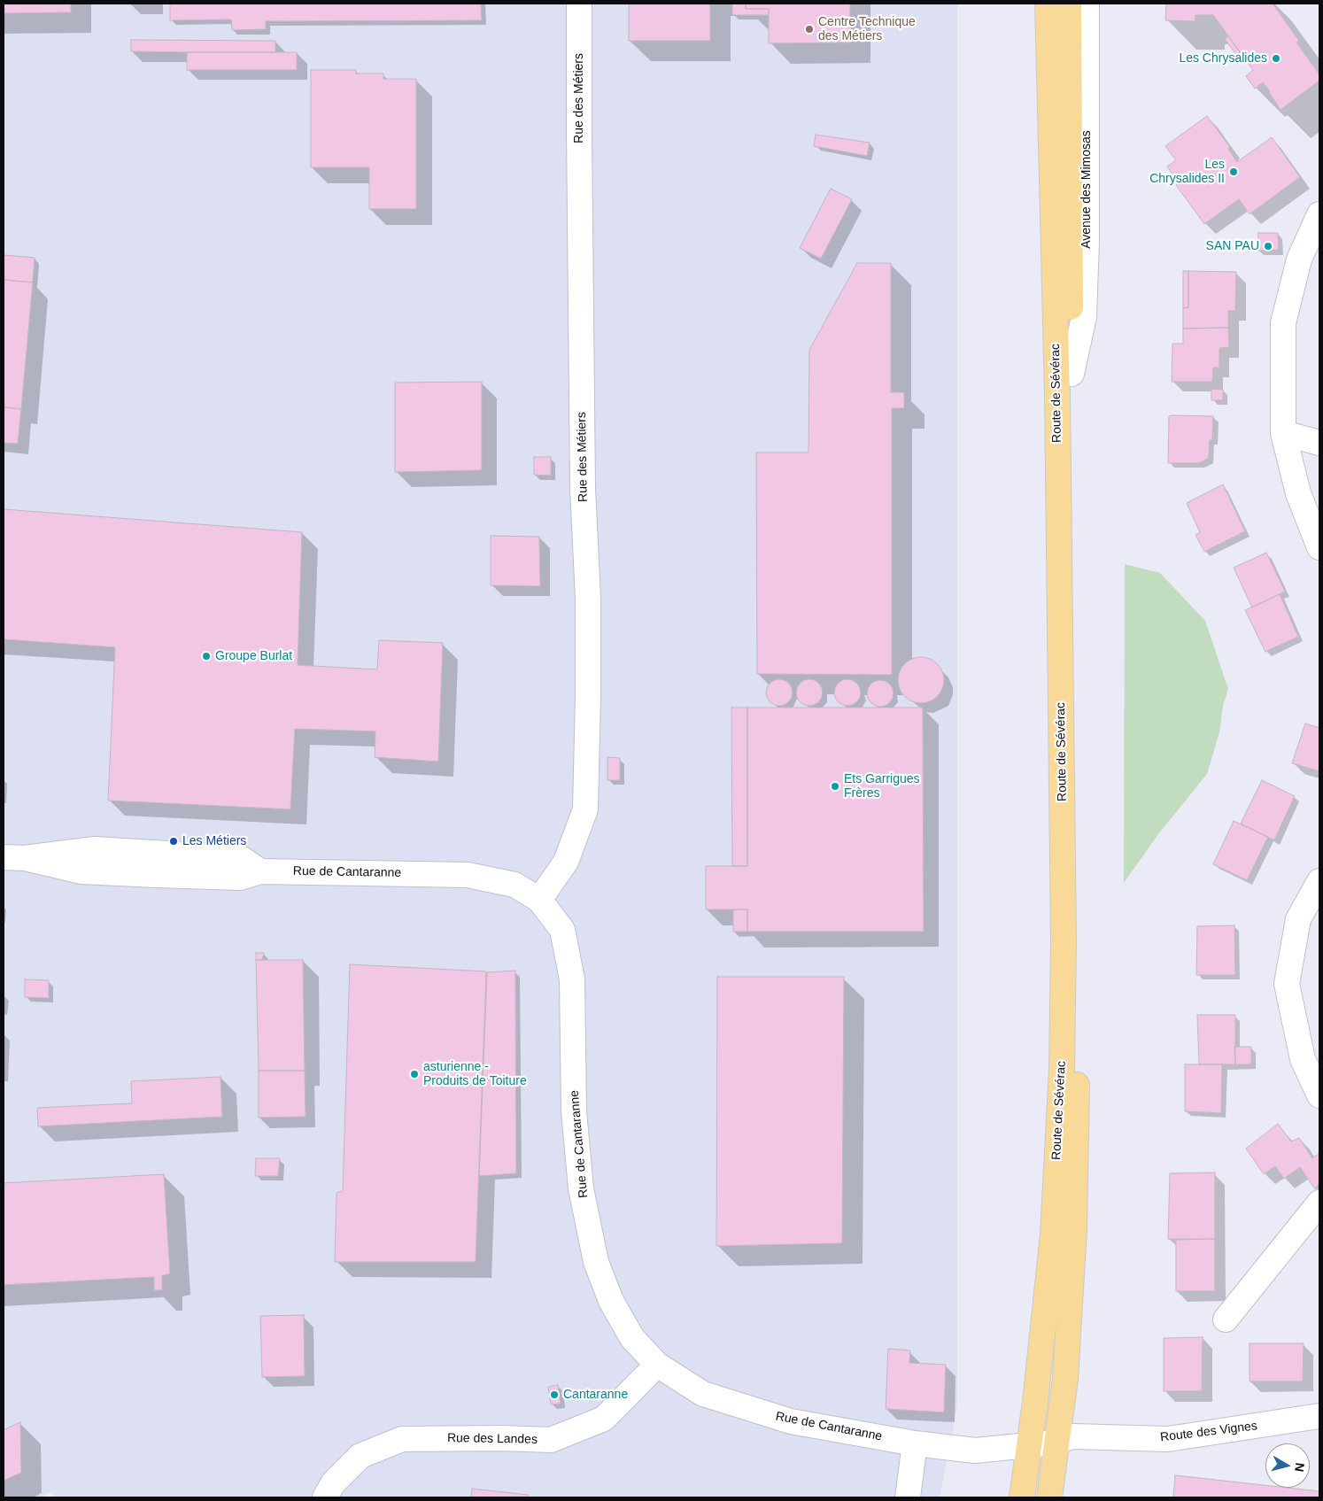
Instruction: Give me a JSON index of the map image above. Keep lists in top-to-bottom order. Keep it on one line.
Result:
{"streets":{"main road":["Route de Sévérac"],"street":["Rue des Métiers","Avenue des Mimosas","Rue de Cantaranne","Route des Vignes","Rue des Landes"]},"crossings":[["Rue des Métiers","Rue de Cantaranne"],["Avenue des Mimosas","Route de Sévérac"],["Route de Sévérac","Rue de Cantaranne"],["Route de Sévérac","Route des Vignes"],["Rue de Cantaranne","Route des Vignes"],["Rue de Cantaranne","Rue des Landes"]],"places":["Centre Technique des Métiers","Les Chrysalides","Les Chrysalides II","SAN PAU","Groupe Burlat","Ets Garrigues Frères","Les Métiers","asturienne - Produits de Toiture","Cantaranne"],"north":"right"}
